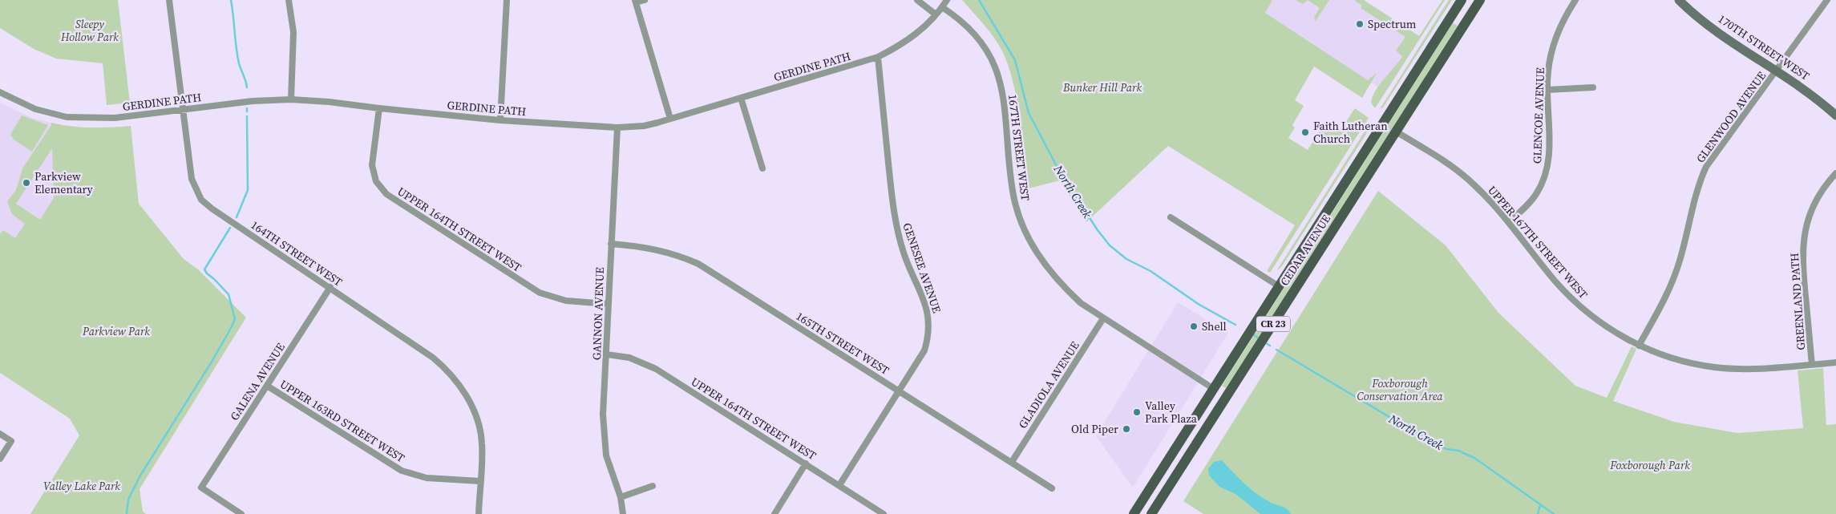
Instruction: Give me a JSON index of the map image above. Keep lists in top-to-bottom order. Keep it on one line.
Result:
{"streets":{"main road":["CEDAR AVENUE","CR 23"],"street":["170TH STREET WEST","GERDINE PATH","GLENCOE AVENUE","GLENWOOD AVENUE","167TH STREET WEST","UPPER 164TH STREET WEST","UPPER 167TH STREET WEST","164TH STREET WEST","GENESEE AVENUE","GREENLAND PATH","GANNON AVENUE","165TH STREET WEST","GALENA AVENUE","GLADIOLA AVENUE","UPPER 163RD STREET WEST"]},"crossings":[["170TH STREET WEST","GLENWOOD AVENUE"],["GERDINE PATH","167TH STREET WEST"],["GERDINE PATH","UPPER 164TH STREET WEST"],["GERDINE PATH","164TH STREET WEST"],["GERDINE PATH","GENESEE AVENUE"],["GERDINE PATH","GANNON AVENUE"],["GLENCOE AVENUE","UPPER 167TH STREET WEST"],["GLENWOOD AVENUE","UPPER 167TH STREET WEST"],["167TH STREET WEST","CEDAR AVENUE"],["167TH STREET WEST","GLADIOLA AVENUE"],["UPPER 164TH STREET WEST","GENESEE AVENUE"],["UPPER 164TH STREET WEST","GANNON AVENUE"],["UPPER 167TH STREET WEST","CEDAR AVENUE"],["UPPER 167TH STREET WEST","GREENLAND PATH"],["164TH STREET WEST","GALENA AVENUE"],["164TH STREET WEST","UPPER 163RD STREET WEST"],["GENESEE AVENUE","165TH STREET WEST"],["GANNON AVENUE","165TH STREET WEST"],["165TH STREET WEST","GLADIOLA AVENUE"],["GALENA AVENUE","UPPER 163RD STREET WEST"]],"water":["North Creek"],"parks":["Sleepy Hollow Park","Bunker Hill Park","Parkview Park","Foxborough Conservation Area","Foxborough Park","Valley Lake Park"],"places":["Spectrum","Faith Lutheran Church","Parkview Elementary","Shell","Valley Park Plaza","Old Piper"]}
